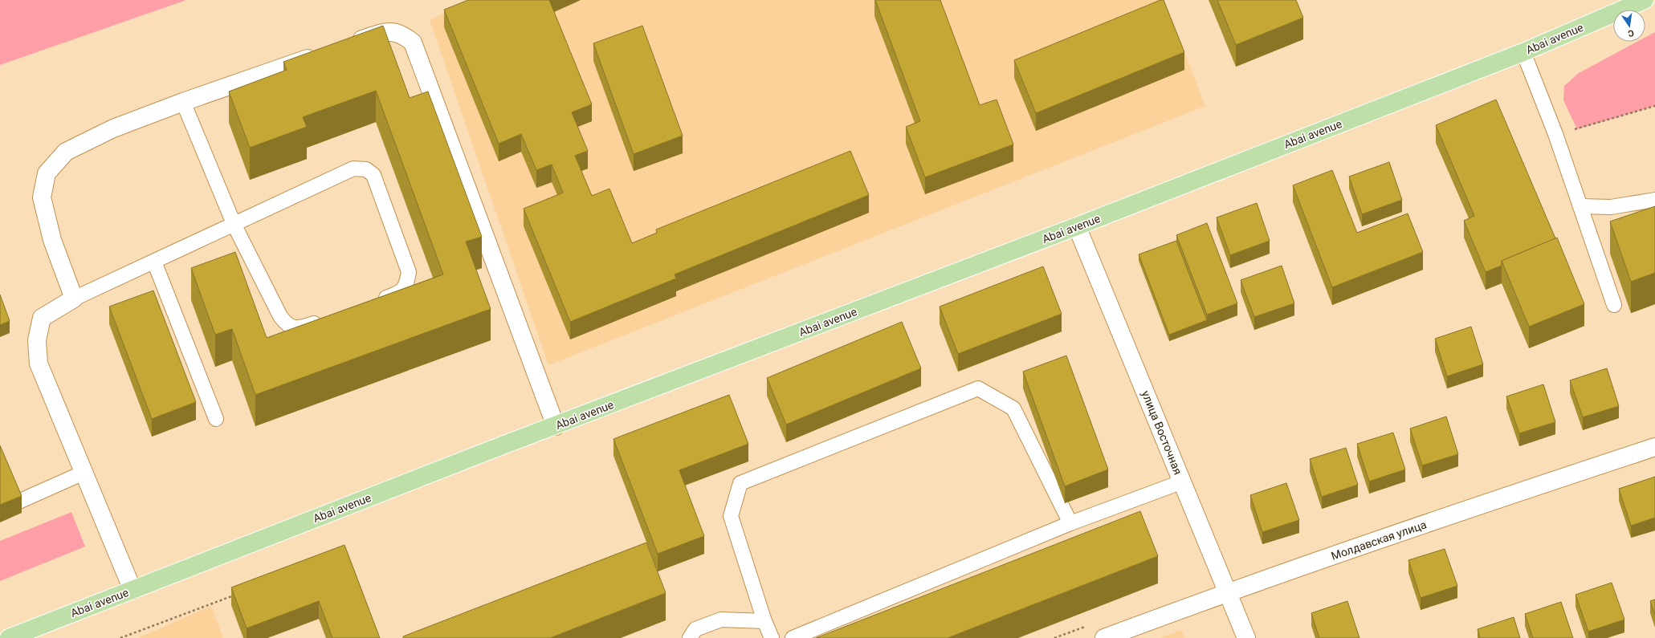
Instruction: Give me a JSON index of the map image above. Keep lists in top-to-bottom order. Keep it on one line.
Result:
{"streets":{"main road":["Abai avenue"],"street":["улица Восточная","Молдавская улица"]},"crossings":[["Abai avenue","улица Восточная"],["улица Восточная","Молдавская улица"]],"north":"bottom"}
